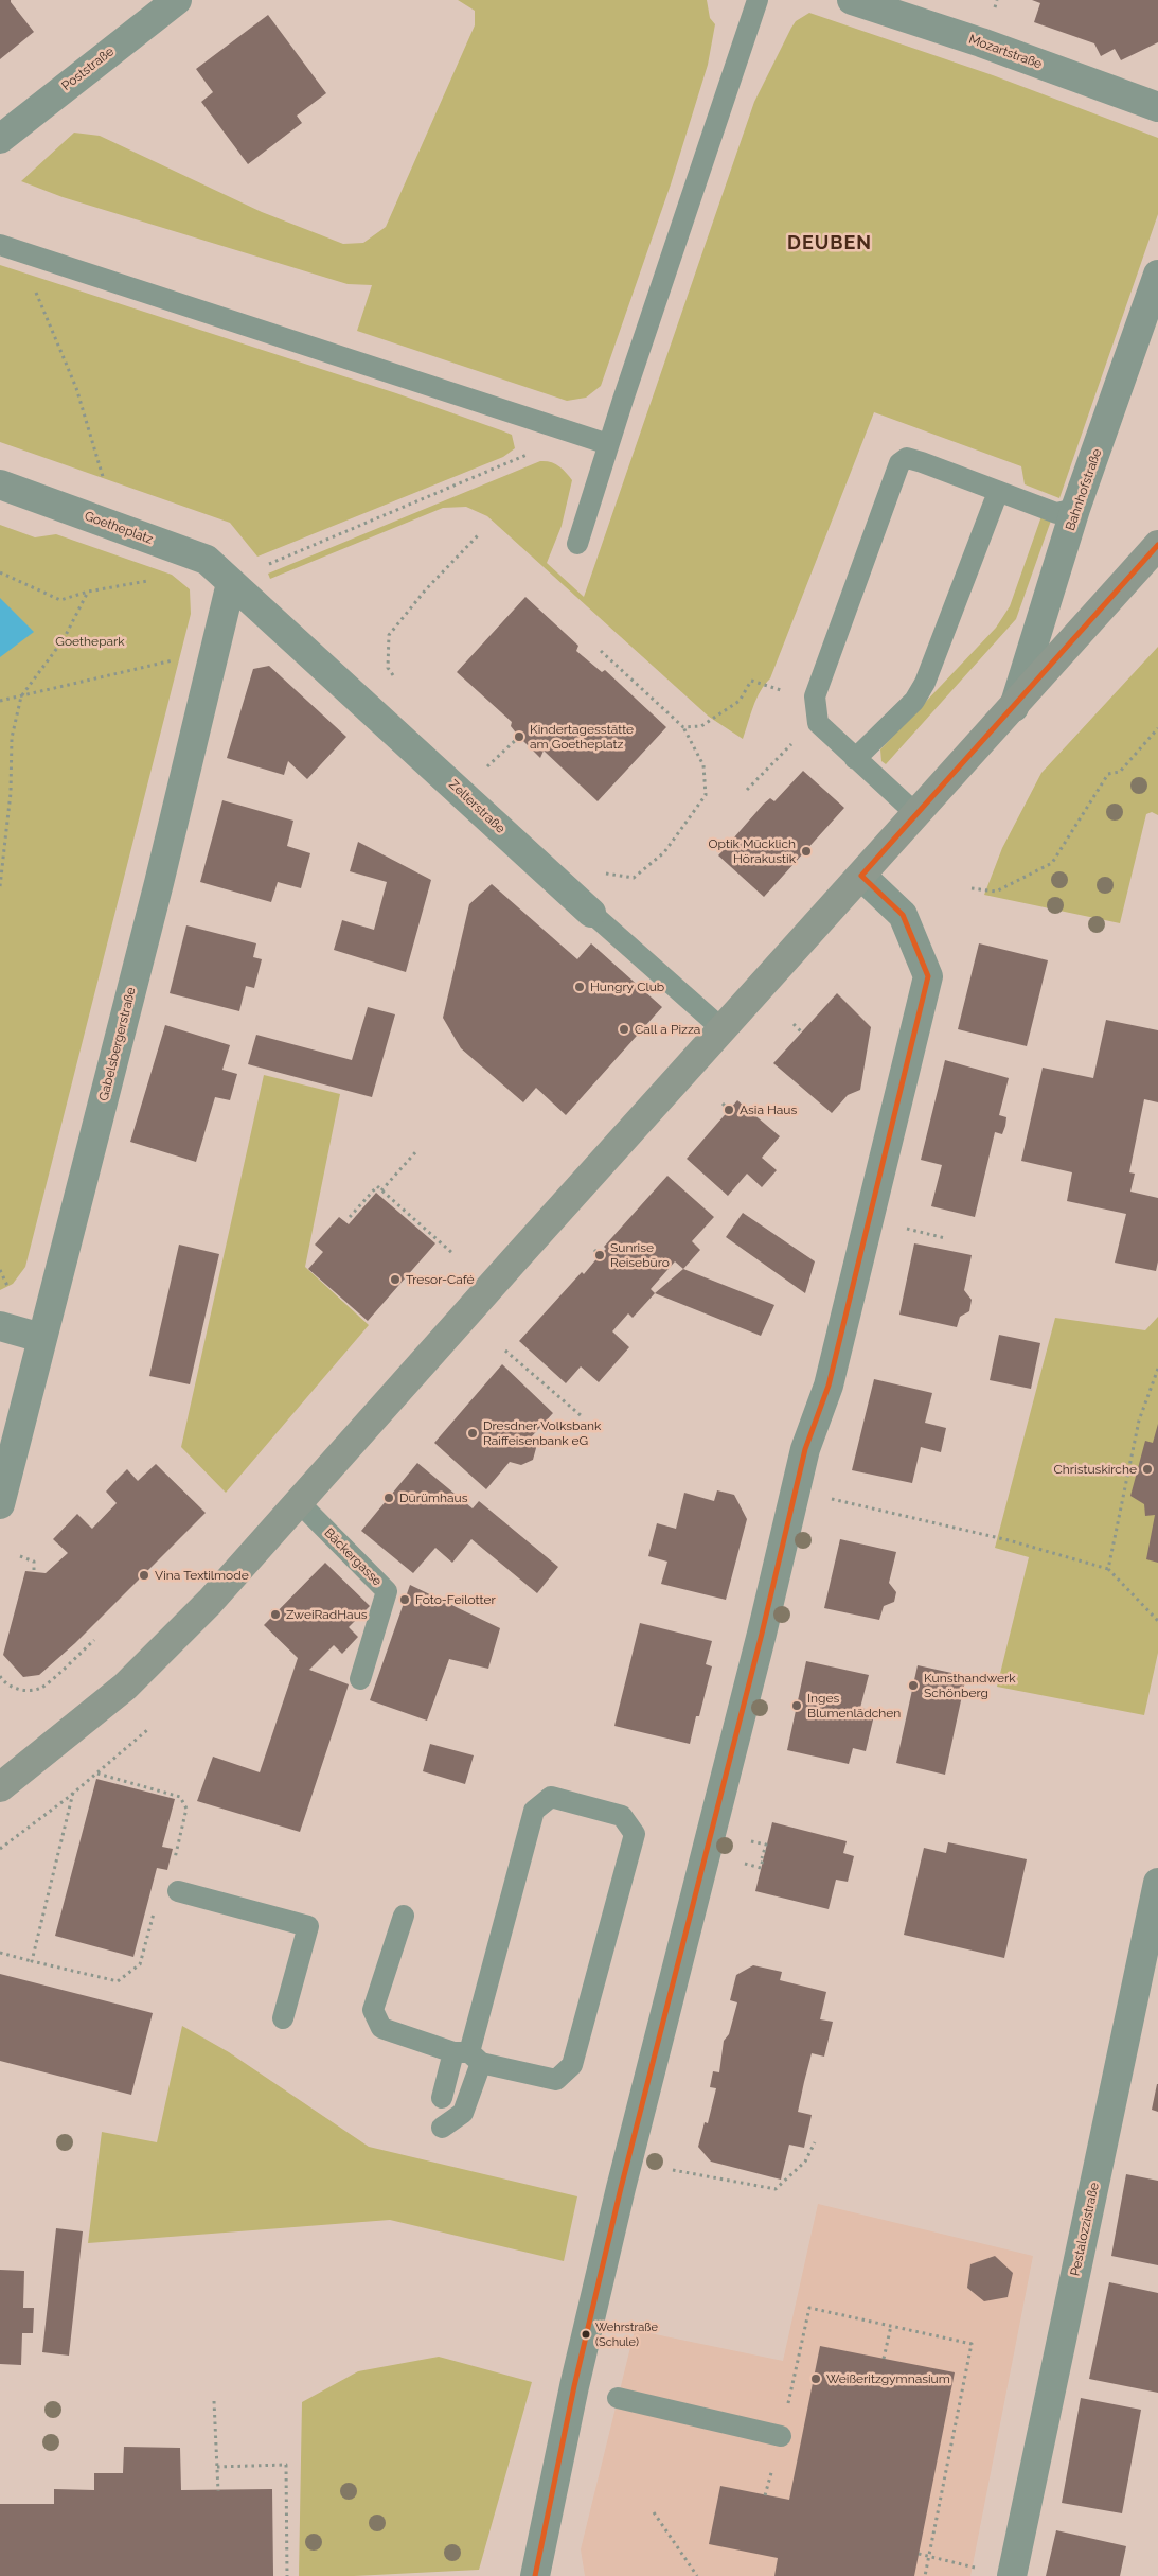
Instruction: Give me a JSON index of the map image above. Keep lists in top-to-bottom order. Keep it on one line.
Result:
{"streets":{"street":["Mozartstraße","Poststraße","Bahnhofstraße","Goetheplatz","Zelterstraße","Gabelsbergerstraße","Pestalozzistraße"],"lane":["Bäckergasse"]},"crossings":[["Goetheplatz","Zelterstraße"],["Goetheplatz","Gabelsbergerstraße"],["Zelterstraße","Gabelsbergerstraße"]],"districts":["DEUBEN"],"parks":["Goethepark"],"places":["Kindertagesstätte am Goetheplatz","Optik Mücklich Hörakustik","Hungry Club","Call a Pizza","Asia Haus","Sunrise Reisebüro","Tresor-Café","Dresdner Volksbank Raiffeisenbank eG","Christuskirche","Dürümhaus","Vina Textilmode","Foto-Feilotter","ZweiRadHaus","Kunsthandwerk Schönberg","Inges Blumenlädchen","Wehrstraße (Schule)","Weißeritzgymnasium"]}
